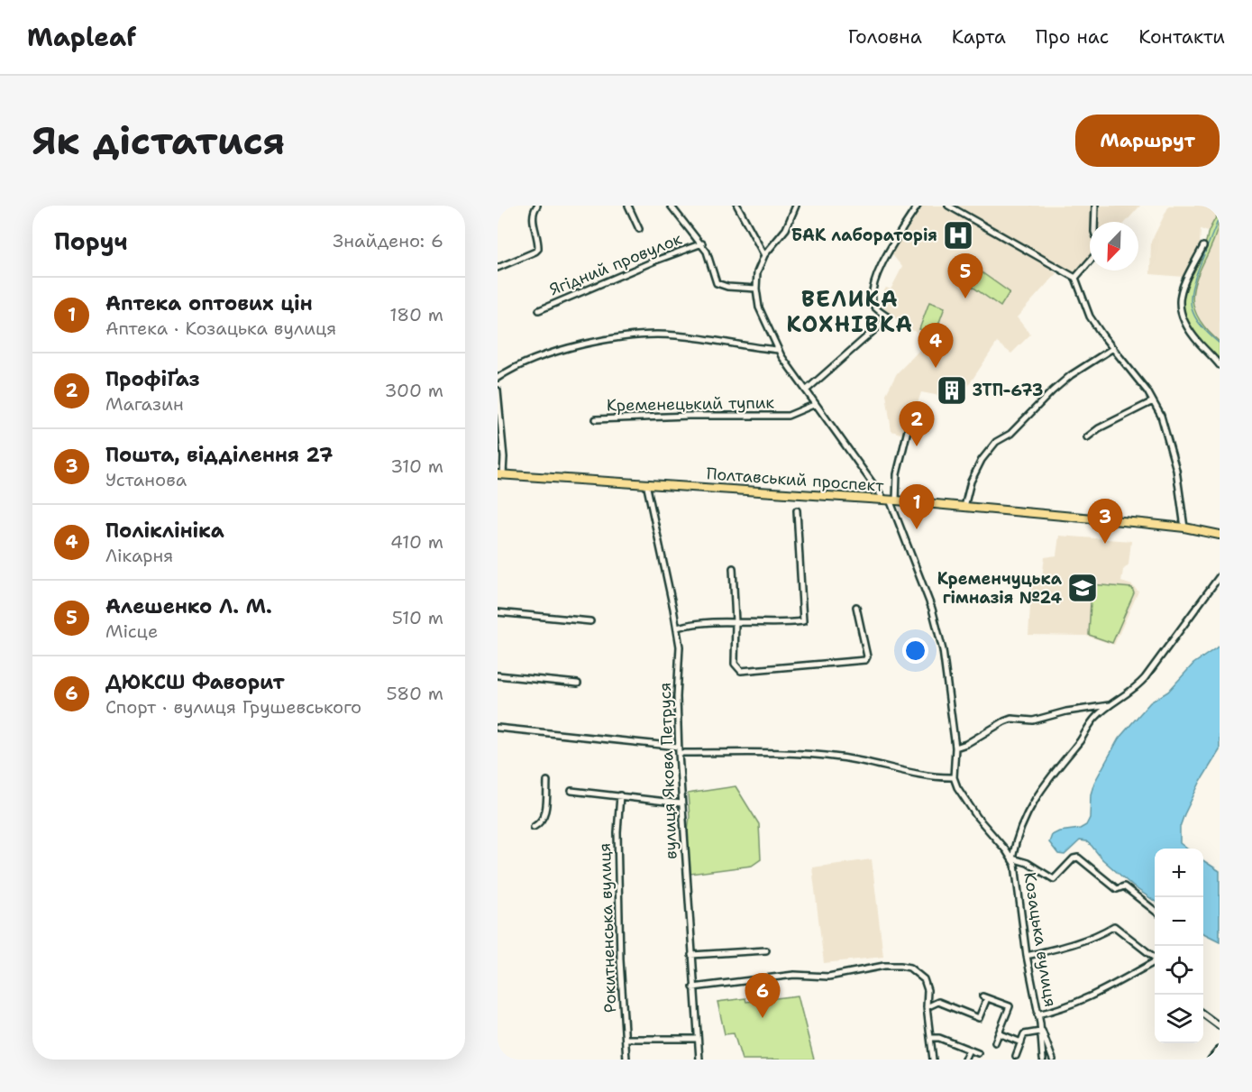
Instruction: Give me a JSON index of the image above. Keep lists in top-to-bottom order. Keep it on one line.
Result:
{"streets":{"highway":["Полтавський проспект"],"street":["Ягідний провулок","Кременецький тупик","вулиця Якова Петруся","Рокитненська вулиця","Козацька вулиця"]},"crossings":[["Полтавський проспект","вулиця Якова Петруся"]],"districts":["ВЕЛИКА КОХНІВКА"],"places":{"hospital":["БАК лабораторія"],"building":["ЗТП-673"],"school or university":["Кременчуцька гімназія №24"]},"north":"bottom left","page":{"header":"Mapleaf","nav":["Головна","Карта","Про нас","Контакти"],"buttons":"Маршрут","title":"Як дістатися","heading":["Поруч","Знайдено: 6"],"pins":["5","4","2","1","3","6"],"list":[{"mark":"1","name":"Аптека оптових цін","note":"Аптека · Козацька вулиця","value":"180 m"},{"mark":"2","name":"ПрофіҐаз","note":"Магазин","value":"300 m"},{"mark":"3","name":"Пошта, відділення 27","note":"Установа","value":"310 m"},{"mark":"4","name":"Поліклініка","note":"Лікарня","value":"410 m"},{"mark":"5","name":"Алешенко Л. М.","note":"Місце","value":"510 m"},{"mark":"6","name":"ДЮКСШ Фаворит","note":"Спорт · вулиця Грушевського","value":"580 m"}],"map_buttons":["+","−"]}}
